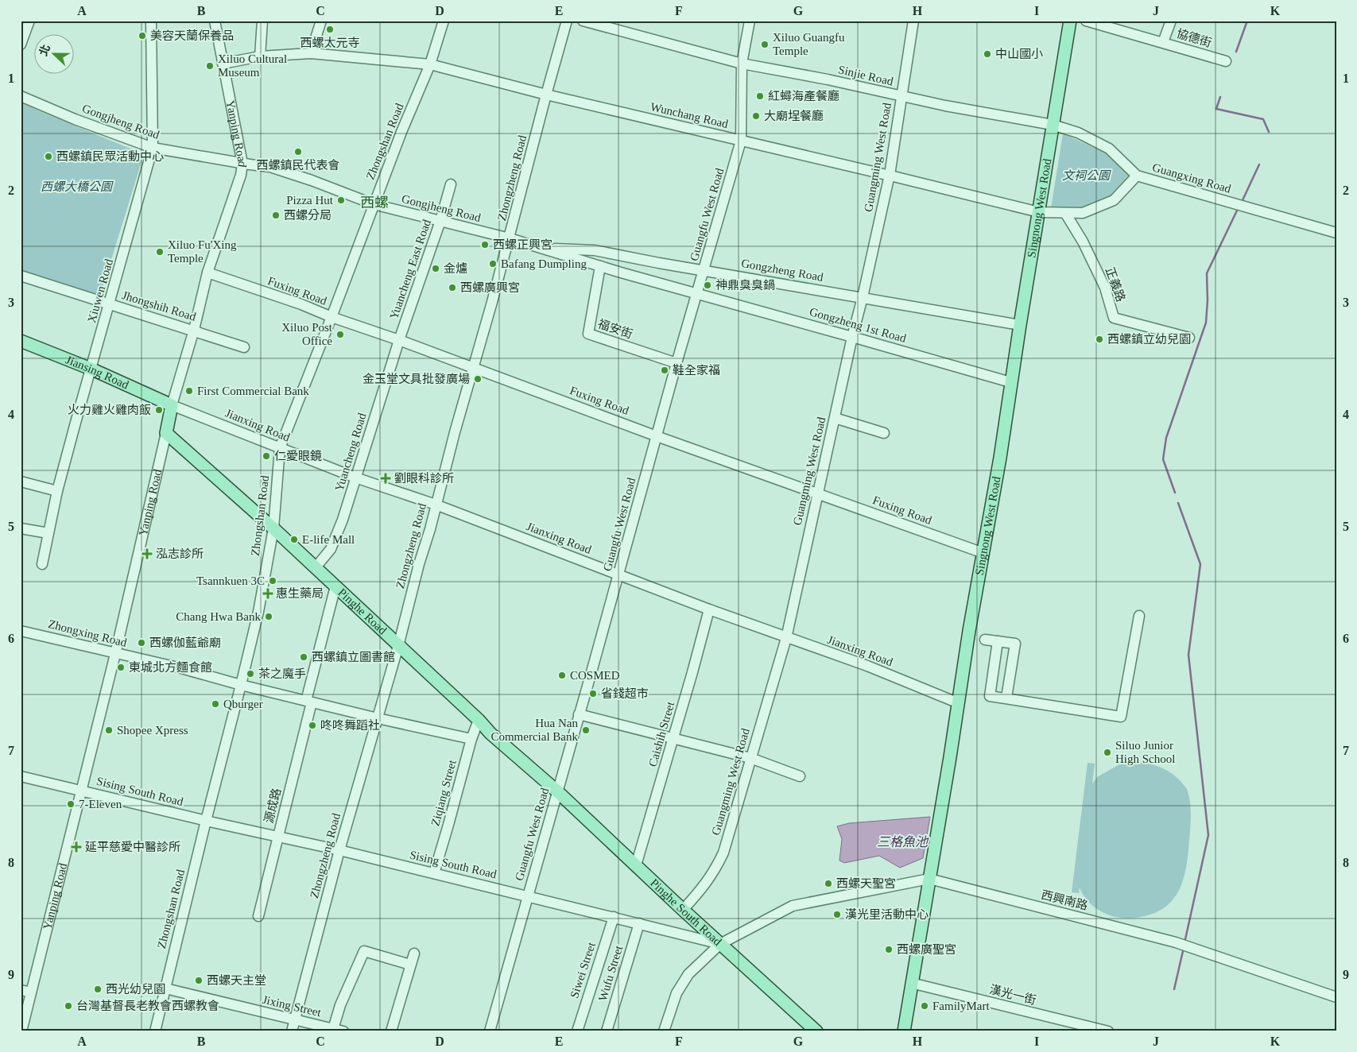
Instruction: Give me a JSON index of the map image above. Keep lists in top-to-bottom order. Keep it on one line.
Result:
{"streets":{"main road":["Yanping Road","Singnong West Road","Jiansing Road","Pinghe Road","Pinghe South Road"],"street":["協德街","Sinjie Road","Wunchang Road","Gongjheng Road","Zhongshan Road","Guangming West Road","Zhongzheng Road","Guangxing Road","Guangfu West Road","Yuancheng East Road","Gongzheng Road","正義路","Xiuwen Road","Fuxing Road","Jhongshih Road","Gongzheng 1st Road","福安街","Jianxing Road","Yuancheng Road","Zhongxing Road","Caishih Street","Sising South Road","Ziqiang Street","源成路","西興南路","Siwei Street","Wufu Street","漢光一街","Jixing Street"]},"crossings":[["Sinjie Road","Guangming West Road"],["Sinjie Road","Guangxing Road"],["Sinjie Road","Singnong West Road"],["Sinjie Road","Guangfu West Road"],["Wunchang Road","Yanping Road"],["Wunchang Road","Zhongshan Road"],["Wunchang Road","Guangming West Road"],["Wunchang Road","Zhongzheng Road"],["Wunchang Road","Guangxing Road"],["Wunchang Road","Singnong West Road"],["Wunchang Road","Guangfu West Road"],["Wunchang Road","正義路"],["Gongjheng Road","Yanping Road"],["Gongjheng Road","Zhongshan Road"],["Gongjheng Road","Zhongzheng Road"],["Gongjheng Road","Guangfu West Road"],["Gongjheng Road","Yuancheng East Road"],["Gongjheng Road","Gongzheng Road"],["Gongjheng Road","Xiuwen Road"],["Gongjheng Road","Gongzheng 1st Road"],["Gongjheng Road","福安街"],["Yanping Road","Fuxing Road"],["Yanping Road","Jhongshih Road"],["Yanping Road","Jiansing Road"],["Yanping Road","Jianxing Road"],["Yanping Road","Pinghe Road"],["Yanping Road","Zhongxing Road"],["Yanping Road","Sising South Road"],["Zhongshan Road","Fuxing Road"],["Zhongshan Road","Jianxing Road"],["Zhongshan Road","Pinghe Road"],["Zhongshan Road","Zhongxing Road"],["Zhongshan Road","Sising South Road"],["Zhongshan Road","Jixing Street"],["Guangming West Road","Gongzheng Road"],["Guangming West Road","Fuxing Road"],["Guangming West Road","Gongzheng 1st Road"],["Guangming West Road","Jianxing Road"],["Guangming West Road","Pinghe South Road"],["Zhongzheng Road","Fuxing Road"],["Zhongzheng Road","Jianxing Road"],["Zhongzheng Road","Pinghe Road"],["Zhongzheng Road","Zhongxing Road"],["Zhongzheng Road","Sising South Road"],["Zhongzheng Road","Jixing Street"],["Guangxing Road","Singnong West Road"],["Singnong West Road","Gongzheng Road"],["Singnong West Road","Fuxing Road"],["Singnong West Road","Gongzheng 1st Road"],["Singnong West Road","Jianxing Road"],["Singnong West Road","西興南路"],["Singnong West Road","漢光一街"],["Guangfu West Road","Gongzheng Road"],["Guangfu West Road","Fuxing Road"],["Guangfu West Road","Gongzheng 1st Road"],["Guangfu West Road","福安街"],["Guangfu West Road","Jianxing Road"],["Guangfu West Road","Pinghe Road"],["Guangfu West Road","Sising South Road"],["Guangfu West Road","Pinghe South Road"],["Yuancheng East Road","Fuxing Road"],["Yuancheng East Road","Yuancheng Road"],["Xiuwen Road","Jhongshih Road"],["Xiuwen Road","Jiansing Road"],["Fuxing Road","Yuancheng Road"],["Jiansing Road","Jianxing Road"],["Jianxing Road","Yuancheng Road"],["Jianxing Road","Caishih Street"],["Yuancheng Road","Pinghe Road"],["Pinghe Road","Ziqiang Street"],["Pinghe Road","源成路"],["Pinghe Road","Pinghe South Road"],["Zhongxing Road","Ziqiang Street"],["Zhongxing Road","源成路"],["Caishih Street","Pinghe South Road"],["Sising South Road","Ziqiang Street"],["Sising South Road","源成路"],["Sising South Road","Pinghe South Road"],["Sising South Road","Siwei Street"],["Sising South Road","Wufu Street"]],"districts":["西螺"],"water":["三格魚池"],"parks":["文祠公園","西螺大橋公園"],"places":{"other":["西螺太元寺","美容天蘭保養品","Xiluo Guangfu Temple","中山國小","Xiluo Cultural Museum","紅蟳海產餐廳","大廟埕餐廳","西螺鎮民代表會","西螺鎮民眾活動中心","Pizza Hut","西螺分局","西螺正興宮","Xiluo Fu'Xing Temple","Bafang Dumpling","金爐","神鼎臭臭鍋","西螺廣興宮","Xiluo Post Office","西螺鎮立幼兒園","鞋全家福","金玉堂文具批發廣場","First Commercial Bank","火力雞火雞肉飯","仁愛眼鏡","E-life Mall","Tsannkuen 3C","Chang Hwa Bank","西螺伽藍爺廟","西螺鎮立圖書館","東城北方麵食館","茶之魔手","COSMED","省錢超市","Qburger","咚咚舞蹈社","Shopee Xpress","Hua Nan Commercial Bank","Siluo Junior High School","7-Eleven","西螺天聖宮","漢光里活動中心","西螺廣聖宮","西螺天主堂","西光幼兒園","台灣基督長老教會西螺教會","FamilyMart"],"health":["劉眼科診所","泓志診所","惠生藥局","延平慈愛中醫診所"]},"north":"left","grid":{"columns":["A","B","C","D","E","F","G","H","I","J","K"],"rows":["1","2","3","4","5","6","7","8","9"]}}
